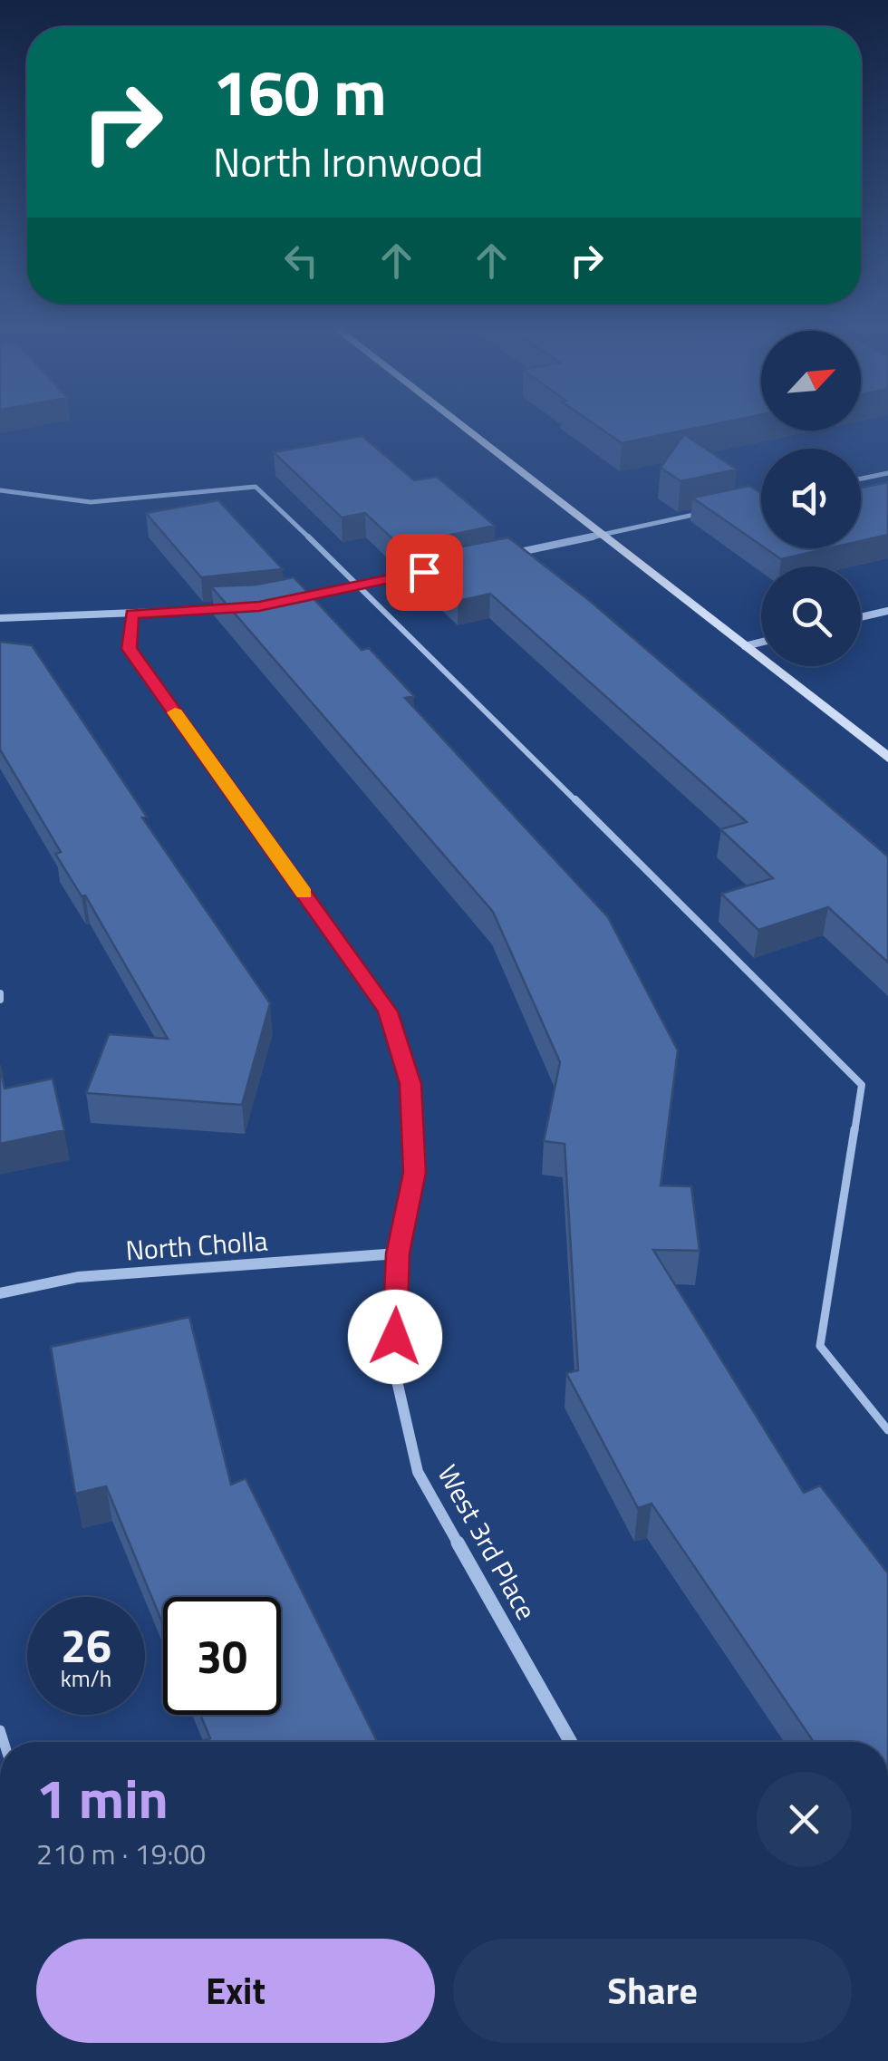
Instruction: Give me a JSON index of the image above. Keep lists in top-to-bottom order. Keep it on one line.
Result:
{"streets":{"street":["North Cholla","West 3rd Place"]},"crossings":[["North Cholla","West 3rd Place"]],"north":"top right","page":{"turn":["160 m","North Ironwood"],"speed":"26 km/h","limit":"30","heading":["1 min","210 m · 19:00"],"buttons":["Exit","Share"]}}
